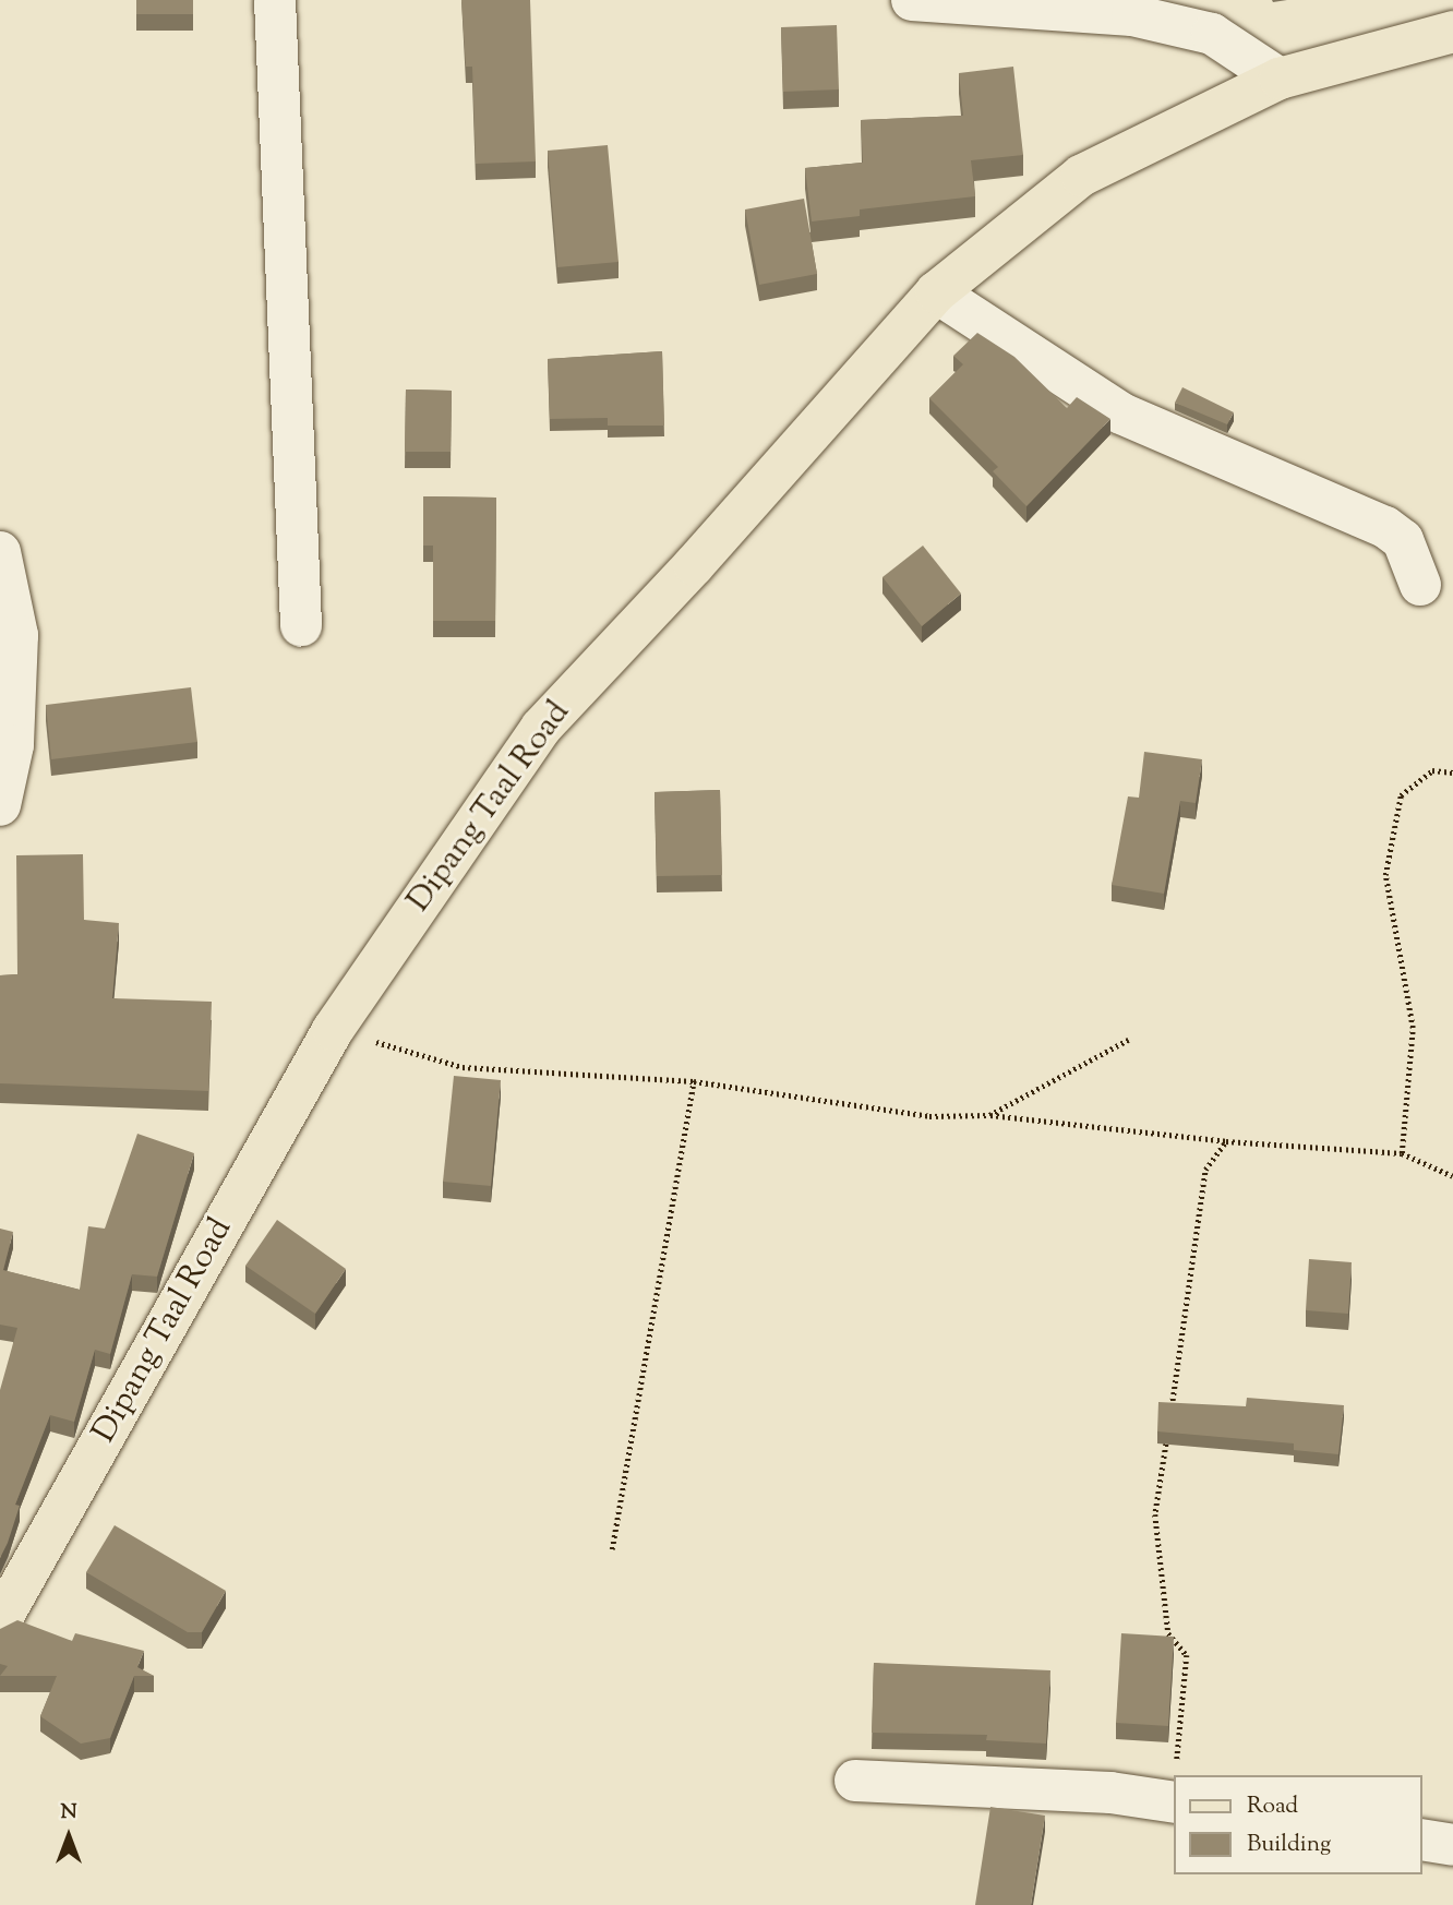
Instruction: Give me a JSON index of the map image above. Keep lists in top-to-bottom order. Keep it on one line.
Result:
{"streets":{"main road":["Dipang Taal Road"]},"legend":["Road","Building"],"north":"top"}
